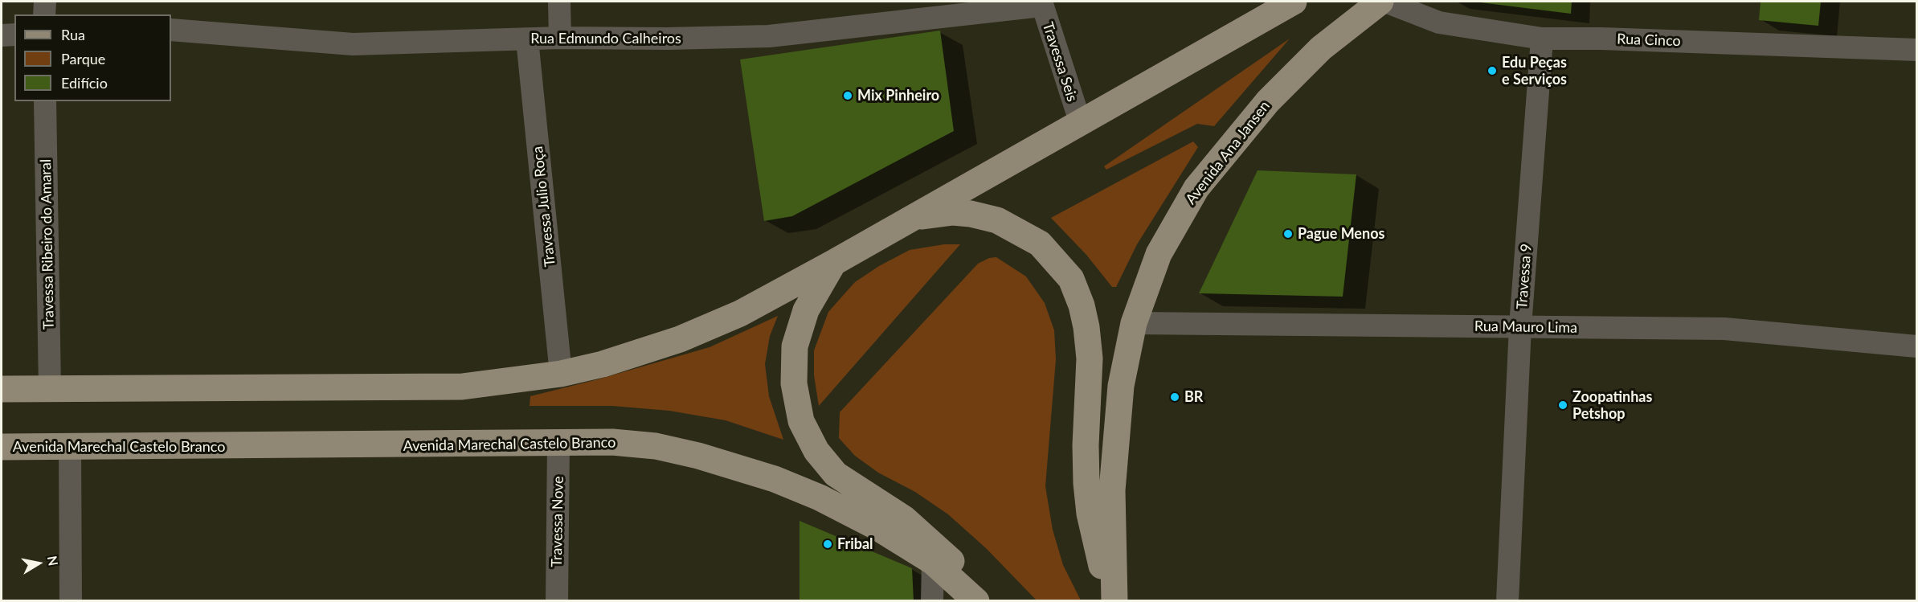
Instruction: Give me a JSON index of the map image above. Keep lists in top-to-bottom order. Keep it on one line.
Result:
{"streets":{"main road":["Avenida Ana Jansen","Avenida Marechal Castelo Branco"],"street":["Rua Edmundo Calheiros","Rua Cinco","Travessa Seis","Travessa Julio Roça","Travessa Ribeiro do Amaral","Travessa 9","Rua Mauro Lima","Travessa Nove"]},"crossings":[["Rua Edmundo Calheiros","Travessa Seis"],["Rua Edmundo Calheiros","Travessa Julio Roça"],["Rua Cinco","Travessa 9"],["Avenida Ana Jansen","Rua Mauro Lima"],["Travessa 9","Rua Mauro Lima"],["Avenida Marechal Castelo Branco","Travessa Nove"]],"places":["Edu Peças e Serviços","Mix Pinheiro","Pague Menos","BR","Zoopatinhas Petshop","Fribal"],"legend":["Rua","Parque","Edifício"],"north":"right"}
